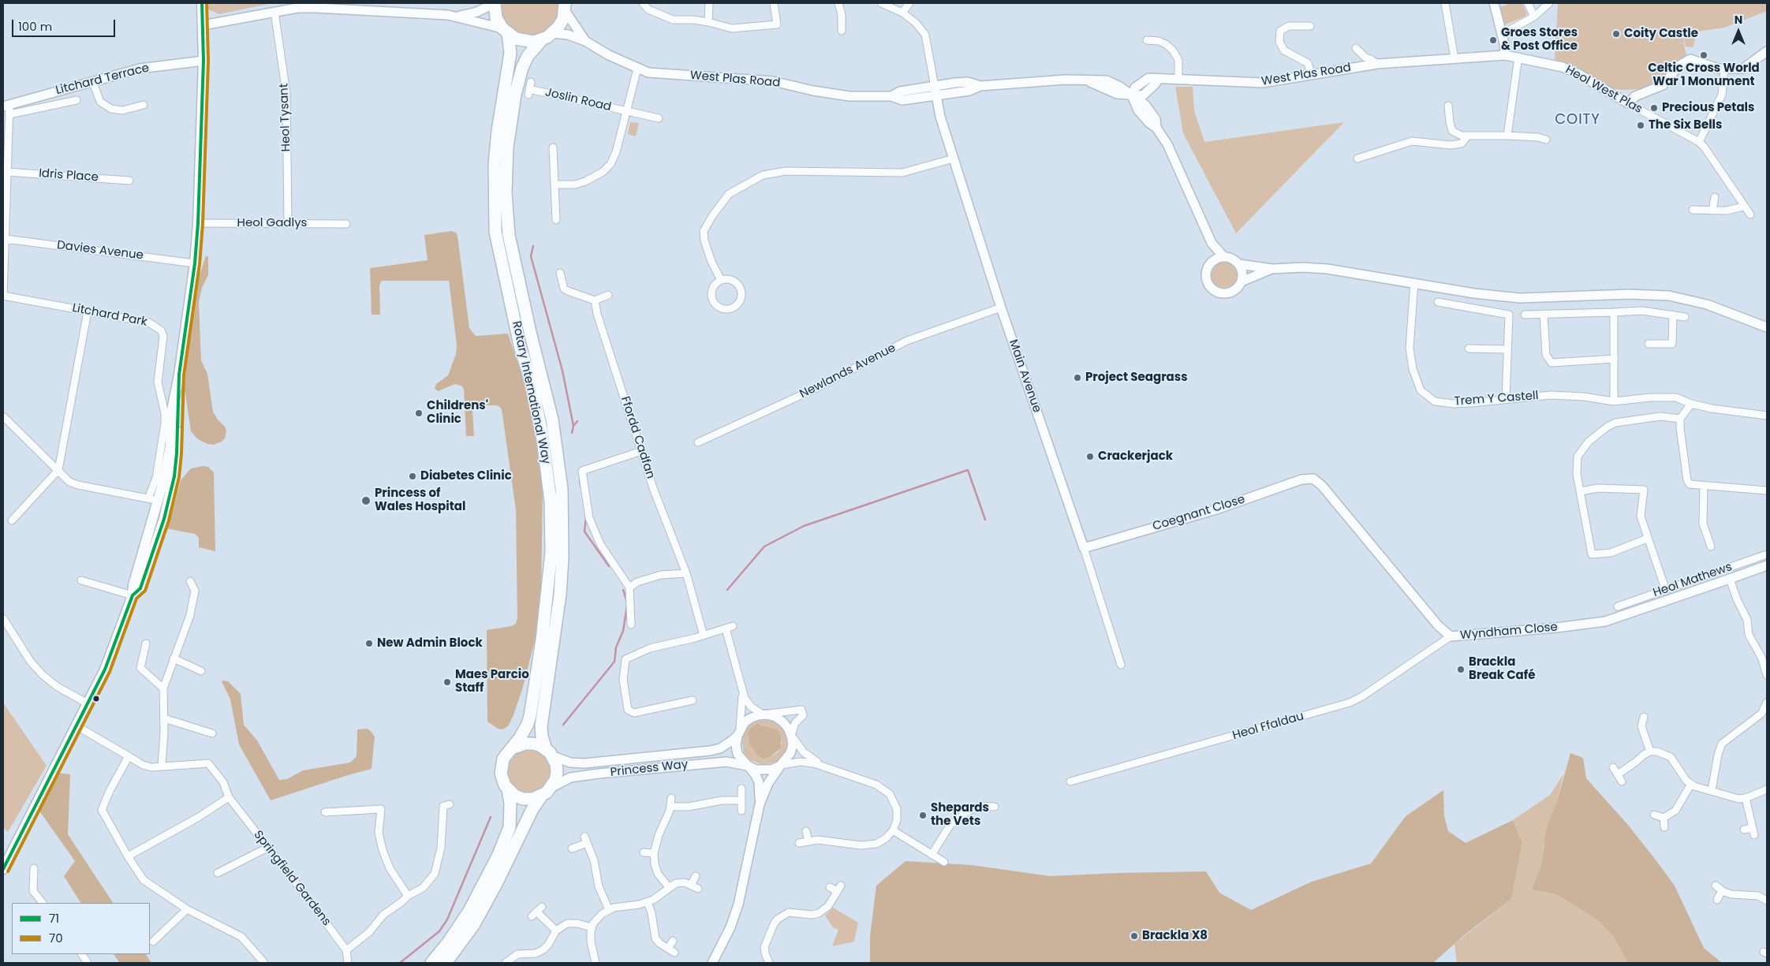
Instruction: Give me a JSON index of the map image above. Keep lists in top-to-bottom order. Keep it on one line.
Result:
{"streets":{"main road":["Rotary International Way"],"street":["West Plas Road","Litchard Terrace","Heol West Plas","Joslin Road","Heol Tysant","Idris Place","Heol Gadlys","Davies Avenue","Litchard Park","Newlands Avenue","Main Avenue","Trem Y Castell","Ffordd Cadfan","Coegnant Close","Heol Mathews","Wyndham Close","Heol Ffaldau","Princess Way","Springfield Gardens"]},"crossings":[["West Plas Road","Heol West Plas"],["West Plas Road","Joslin Road"],["West Plas Road","Main Avenue"],["Heol Tysant","Heol Gadlys"],["Newlands Avenue","Main Avenue"],["Main Avenue","Coegnant Close"],["Rotary International Way","Princess Way"],["Coegnant Close","Wyndham Close"],["Wyndham Close","Heol Ffaldau"]],"districts":["COITY"],"places":["Coity Castle","Groes Stores & Post Office","Celtic Cross World War 1 Monument","Precious Petals","The Six Bells","Project Seagrass","Childrens' Clinic","Crackerjack","Diabetes Clinic","Princess of Wales Hospital","New Admin Block","Brackla Break Café","Maes Parcio Staff","Shepards the Vets","Brackla X8"],"lines":["transit line 71","transit line 70"],"legend":["71","70"],"scale_bar":"100 m","north":"top"}
